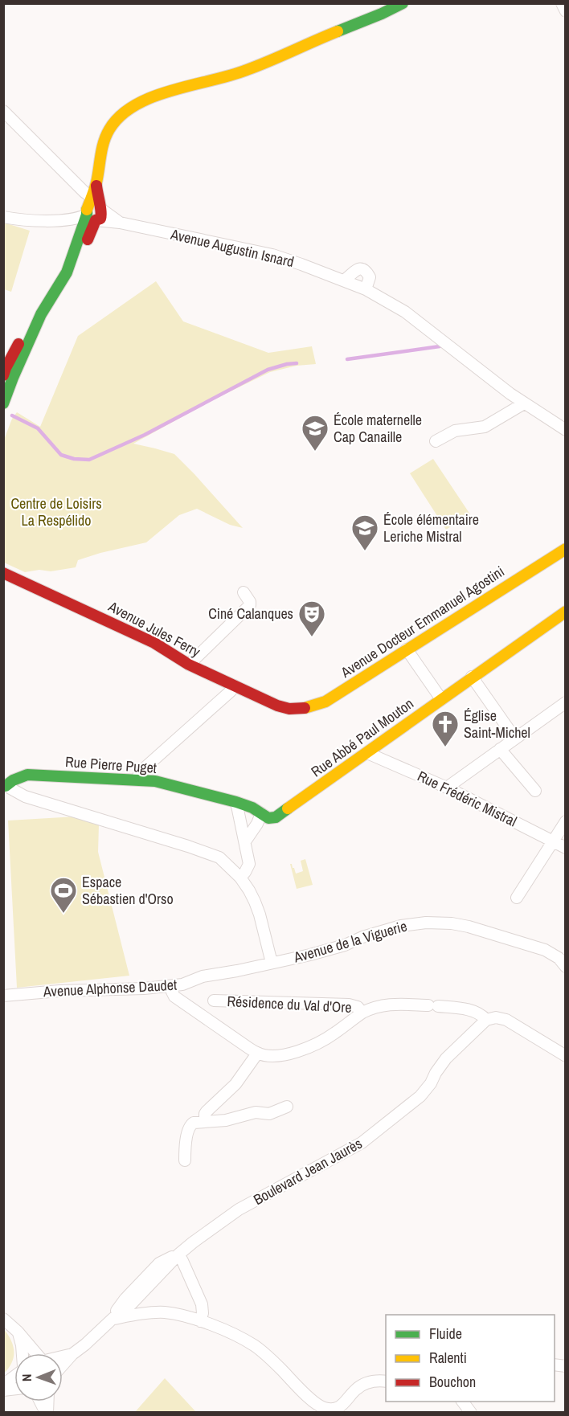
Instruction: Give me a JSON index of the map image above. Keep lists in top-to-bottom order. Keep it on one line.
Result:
{"streets":{"street":["Avenue Augustin Isnard","Avenue Docteur Emmanuel Agostini","Avenue Jules Ferry","Rue Abbé Paul Mouton","Rue Pierre Puget","Rue Frédéric Mistral","Avenue de la Viguerie","Avenue Alphonse Daudet","Résidence du Val d'Ore","Boulevard Jean Jaurès"]},"crossings":[["Avenue Docteur Emmanuel Agostini","Avenue Jules Ferry"],["Rue Abbé Paul Mouton","Rue Pierre Puget"],["Rue Abbé Paul Mouton","Rue Frédéric Mistral"],["Avenue de la Viguerie","Avenue Alphonse Daudet"],["Avenue Alphonse Daudet","Résidence du Val d'Ore"],["Résidence du Val d'Ore","Boulevard Jean Jaurès"]],"parks":["Centre de Loisirs La Respélido"],"places":{"school or university":["École maternelle Cap Canaille","École élémentaire Leriche Mistral"],"theatre":["Ciné Calanques"],"church":["Église Saint-Michel"],"sports":["Espace Sébastien d'Orso"]},"legend":["Fluide","Ralenti","Bouchon"],"north":"left"}
